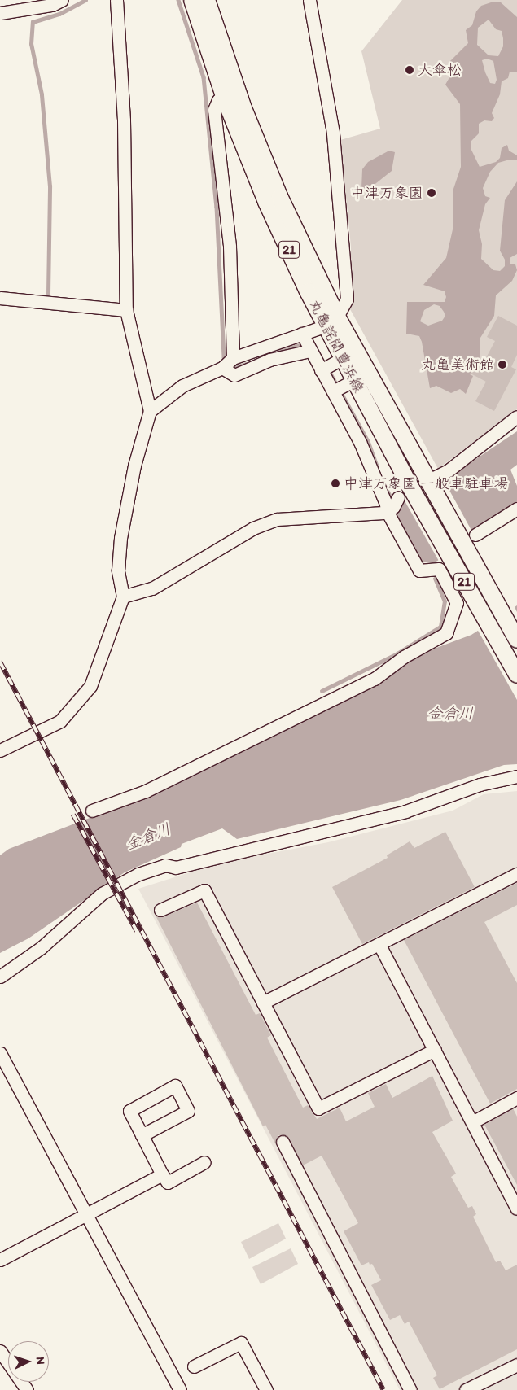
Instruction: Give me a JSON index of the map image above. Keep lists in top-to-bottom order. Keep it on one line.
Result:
{"streets":{"main road":["21","丸亀詫間豊浜線"]},"crossings":[["21","丸亀詫間豊浜線"]],"water":["金倉川"],"places":["大傘松","中津万象園","丸亀美術館","中津万象園 一般車駐車場"],"north":"right"}
